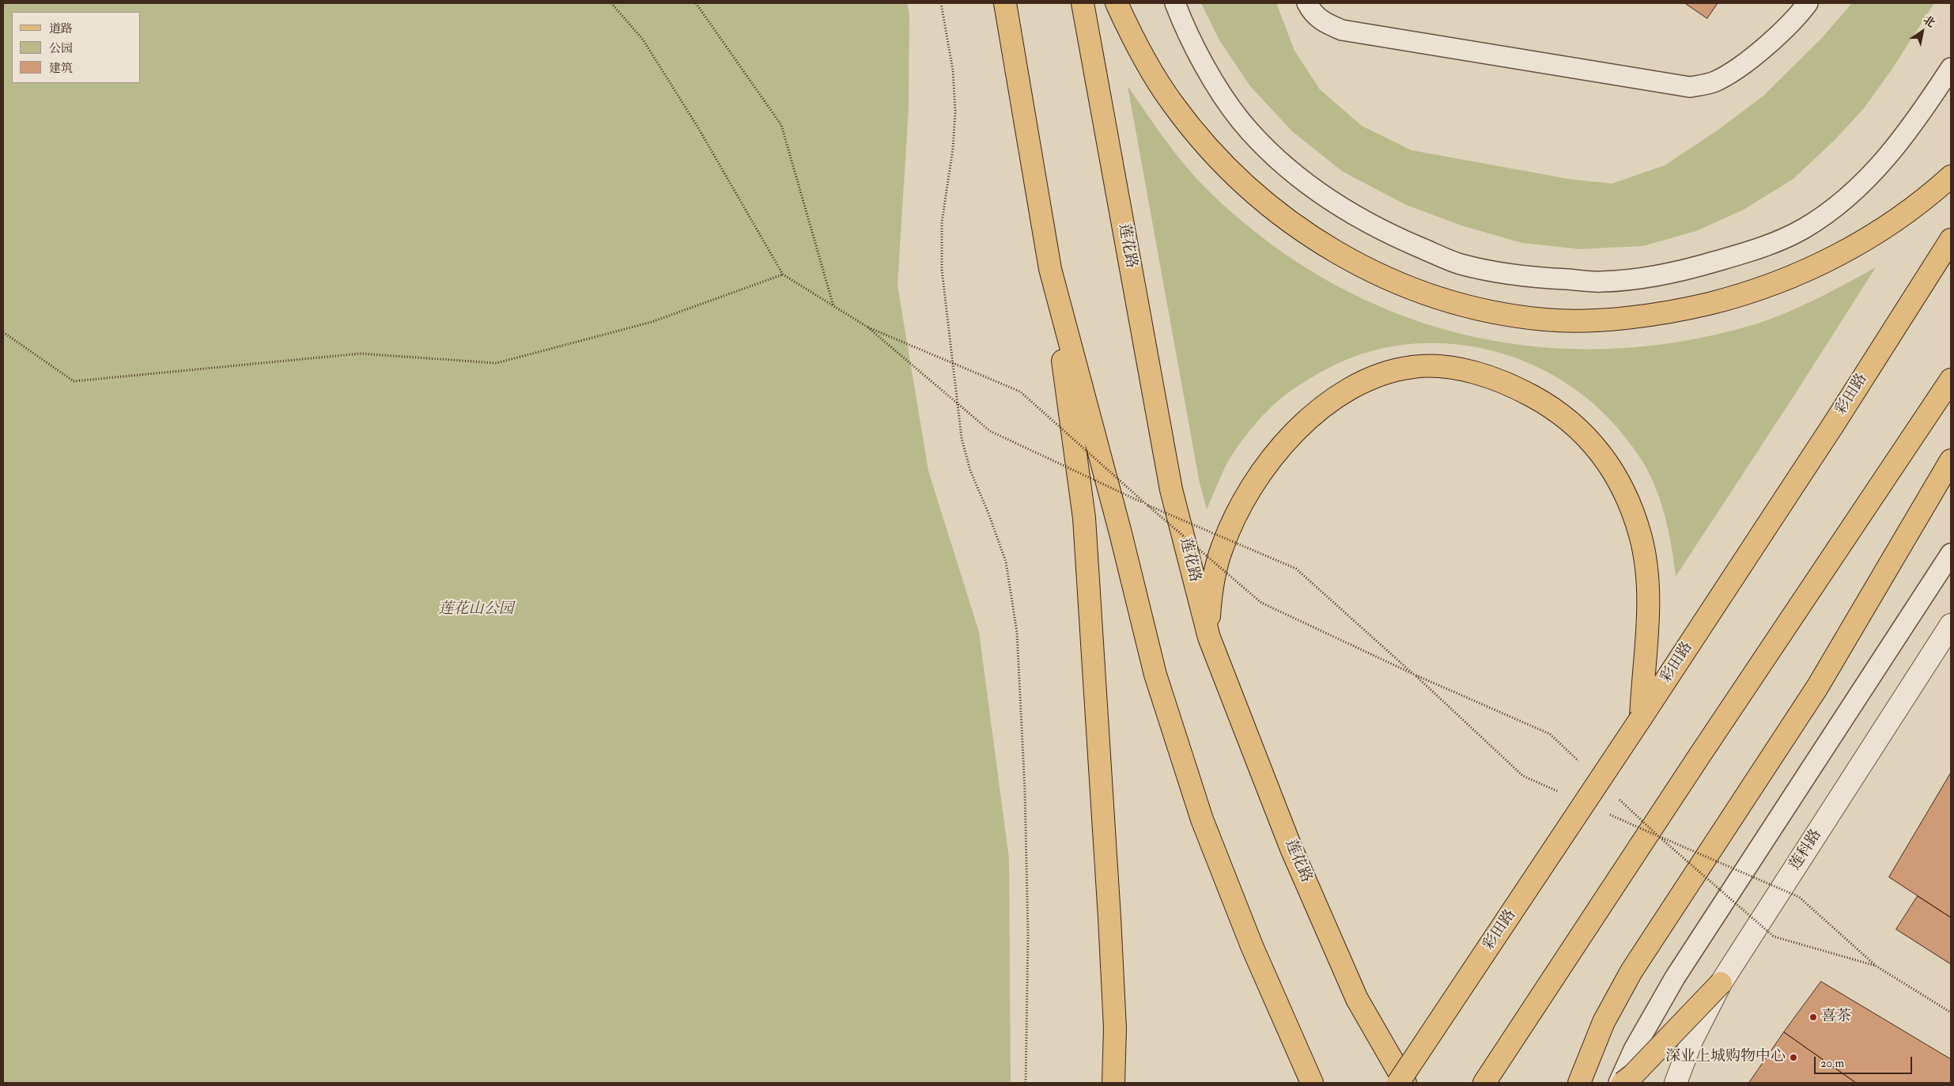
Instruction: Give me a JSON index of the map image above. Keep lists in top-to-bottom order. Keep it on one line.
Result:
{"streets":{"main road":["莲花路","彩田路"],"street":["莲科路"]},"parks":["莲花山公园"],"places":["喜茶","深业上城购物中心"],"legend":["道路","公园","建筑"],"scale_bar":"20 m","north":"top right"}
